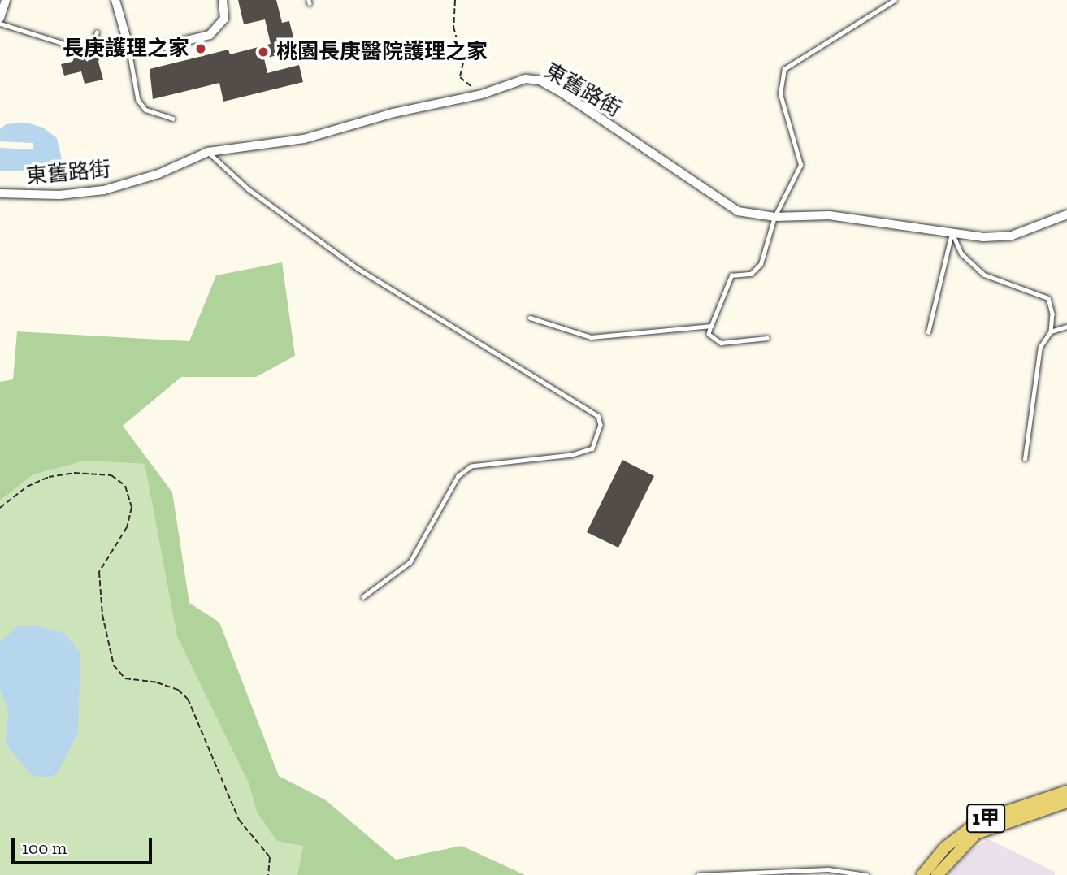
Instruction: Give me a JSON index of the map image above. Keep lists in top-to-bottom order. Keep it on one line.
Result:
{"streets":{"main road":["1甲"],"street":["東舊路街"]},"places":["長庚護理之家","桃園長庚醫院護理之家"],"scale_bar":"100 m"}
